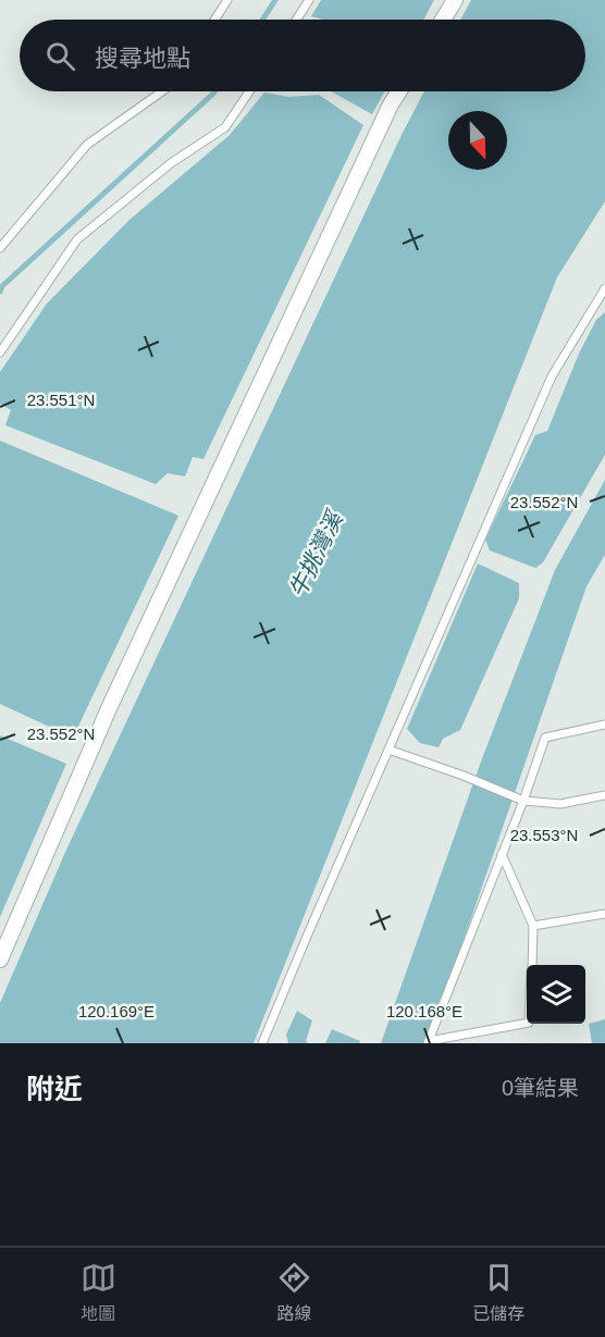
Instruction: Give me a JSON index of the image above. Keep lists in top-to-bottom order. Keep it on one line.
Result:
{"water":["牛挑灣溪"],"north":"bottom","page":{"search":"搜尋地點","heading":["附近","0筆結果"],"nav":["地圖","路線","已儲存"]},"coordinates":["23.551°N","23.552°N","23.553°N","120.169°E","120.168°E"]}
